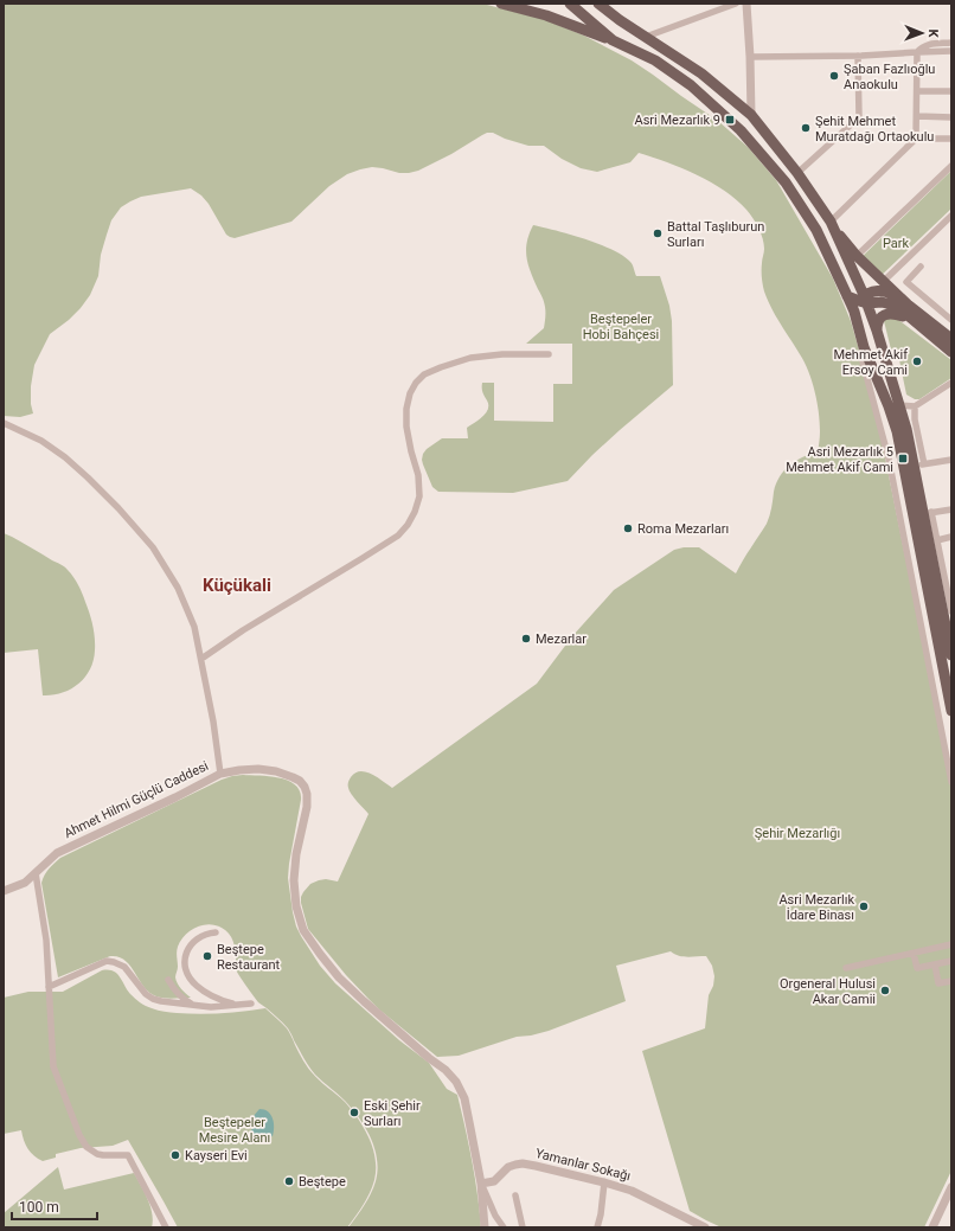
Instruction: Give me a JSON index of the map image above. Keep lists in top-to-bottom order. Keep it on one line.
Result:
{"streets":{"street":["Ahmet Hilmi Güçlü Caddesi","Yamanlar Sokağı"]},"crossings":[["Ahmet Hilmi Güçlü Caddesi","Yamanlar Sokağı"]],"districts":["Küçükali"],"parks":["Park","Beştepeler Hobi Bahçesi","Şehir Mezarlığı","Beştepeler Mesire Alanı"],"places":{"other":["Şaban Fazlıoğlu Anaokulu","Şehit Mehmet Muratdağı Ortaokulu","Battal Taşlıburun Surları","Mehmet Akif Ersoy Cami","Roma Mezarları","Mezarlar","Asri Mezarlık İdare Binası","Beştepe Restaurant","Orgeneral Hulusi Akar Camii","Eski Şehir Surları","Kayseri Evi","Beştepe"],"transit":["Asri Mezarlık 9","Asri Mezarlık 5 Mehmet Akif Cami"]},"scale_bar":"100 m","north":"right"}
